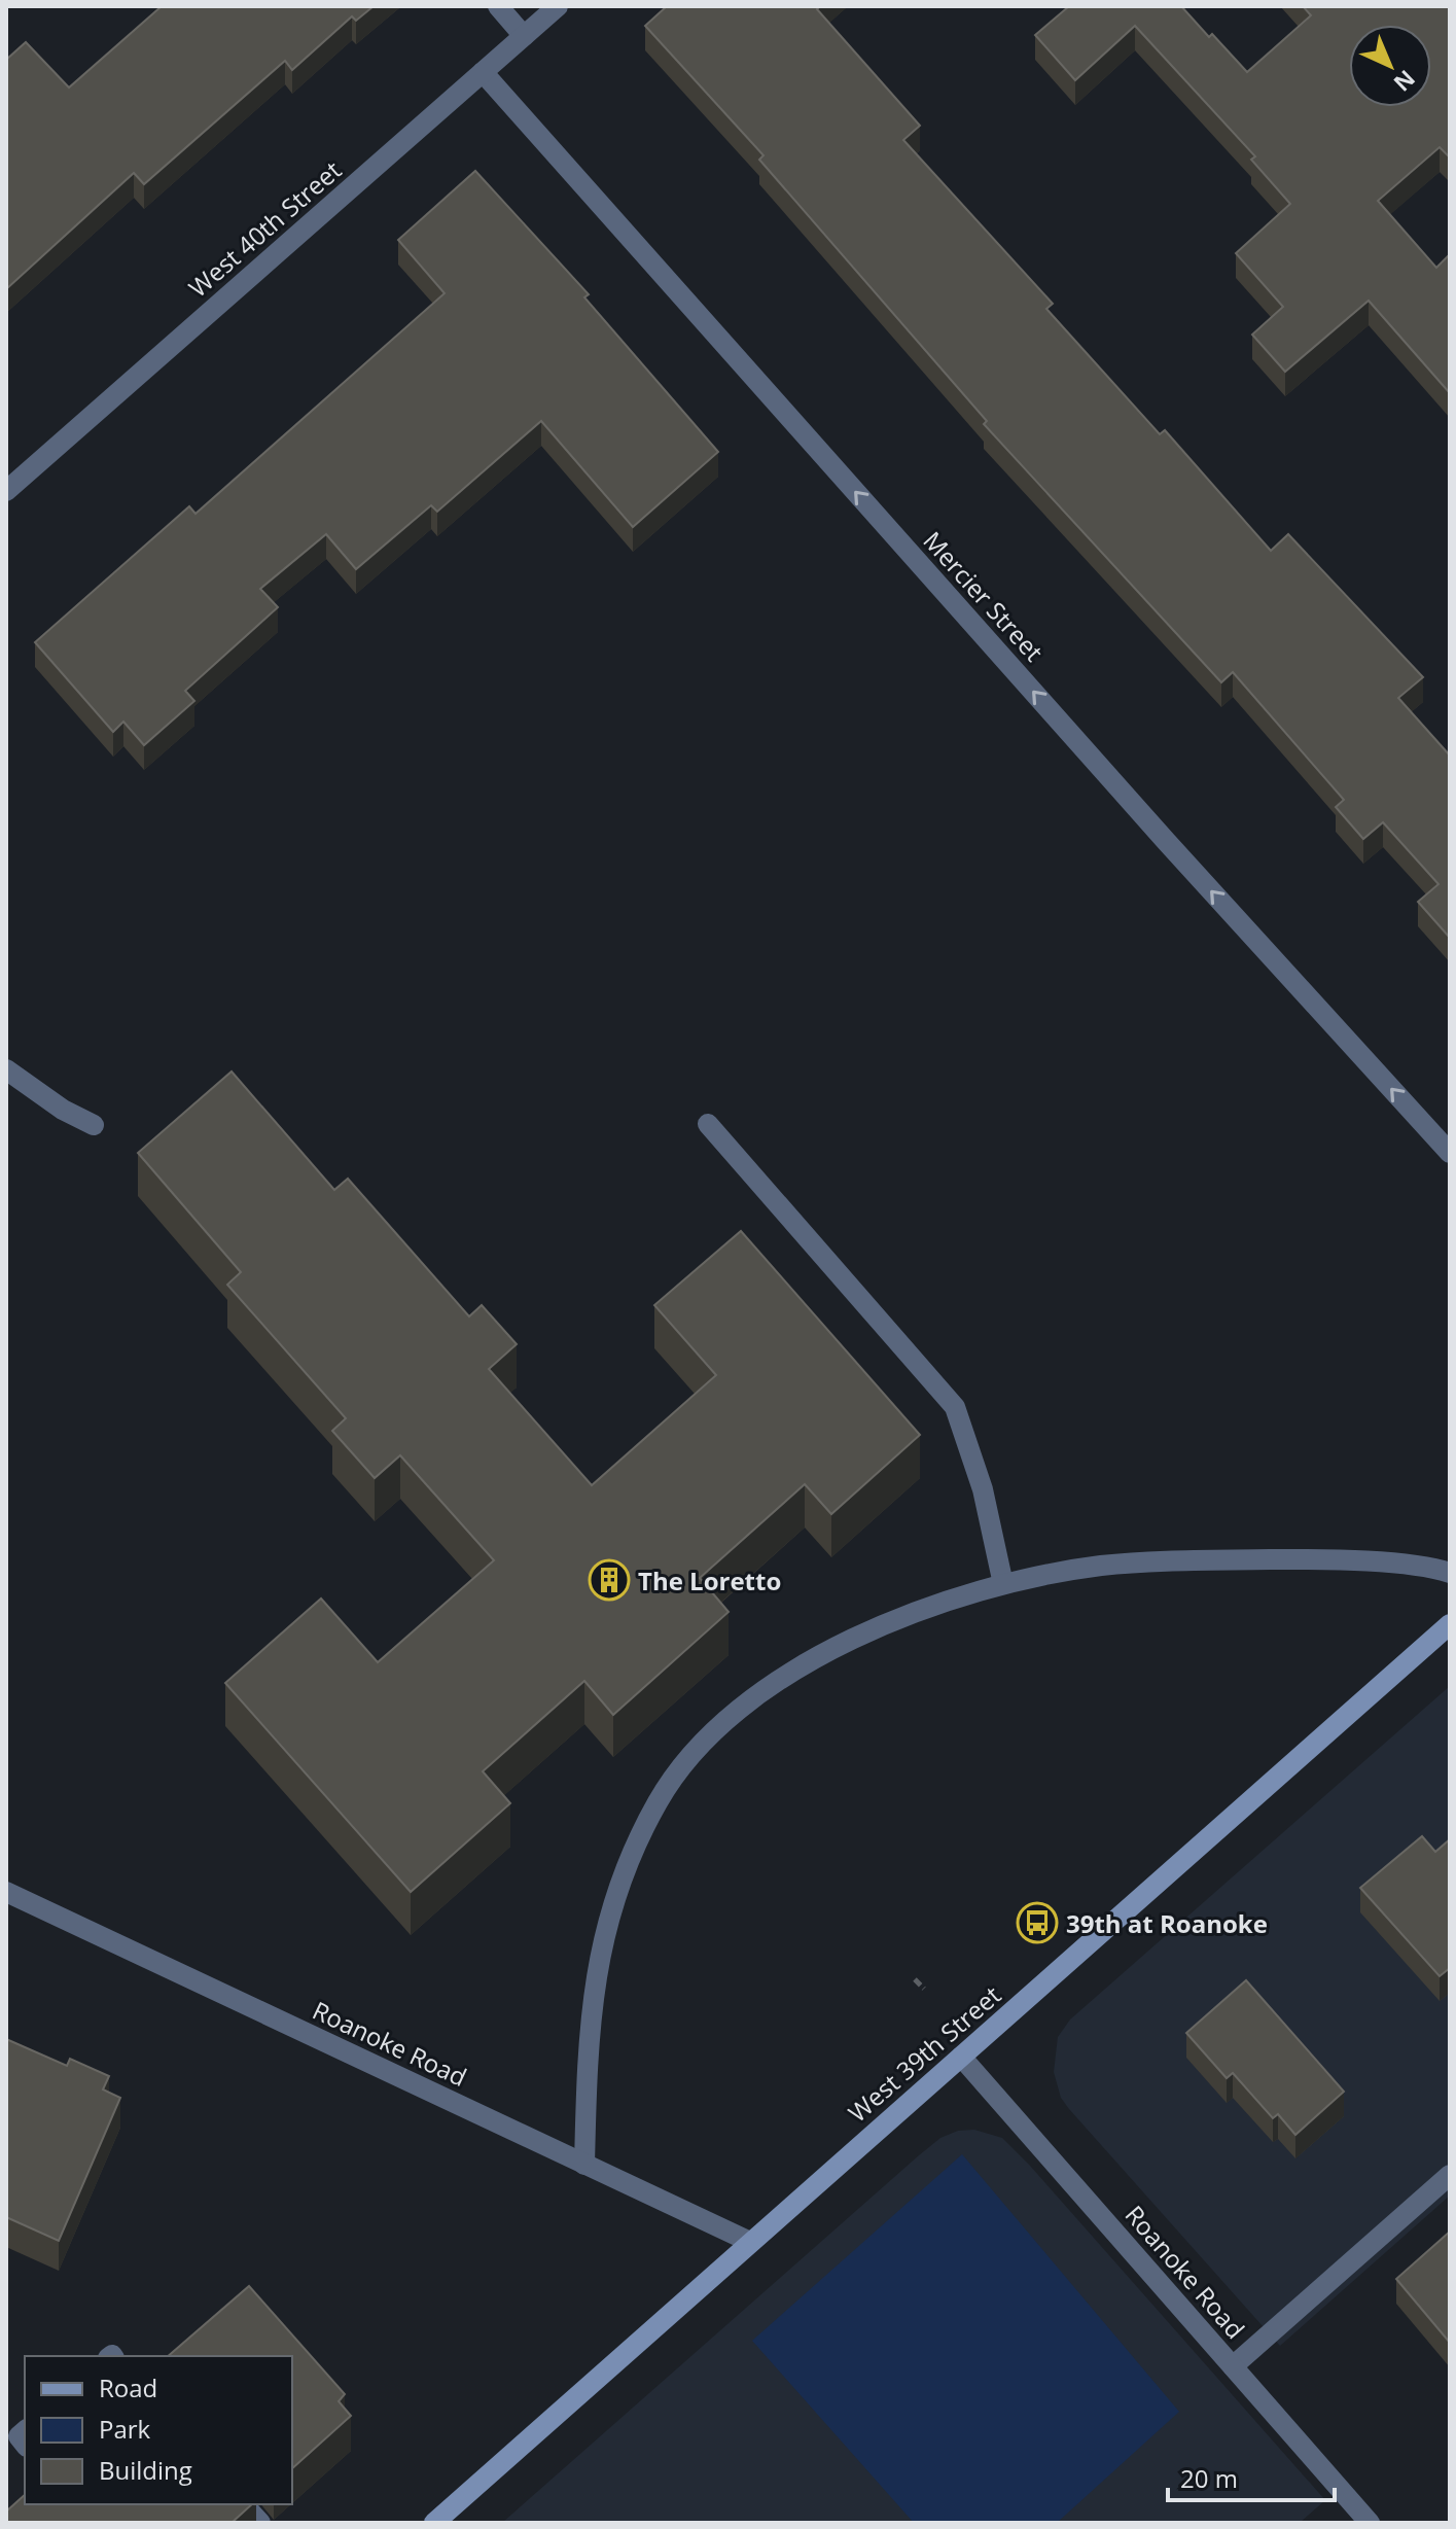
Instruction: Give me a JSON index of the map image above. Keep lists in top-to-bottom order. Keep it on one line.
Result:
{"streets":{"main road":["West 39th Street"],"street":["West 40th Street","Mercier Street","Roanoke Road"]},"crossings":[["West 40th Street","Mercier Street"],["Roanoke Road","West 39th Street"]],"one_way":["Mercier Street"],"places":{"building":["The Loretto"],"bus stop":["39th at Roanoke"]},"legend":["Road","Park","Building"],"scale_bar":"20 m","north":"bottom right"}
